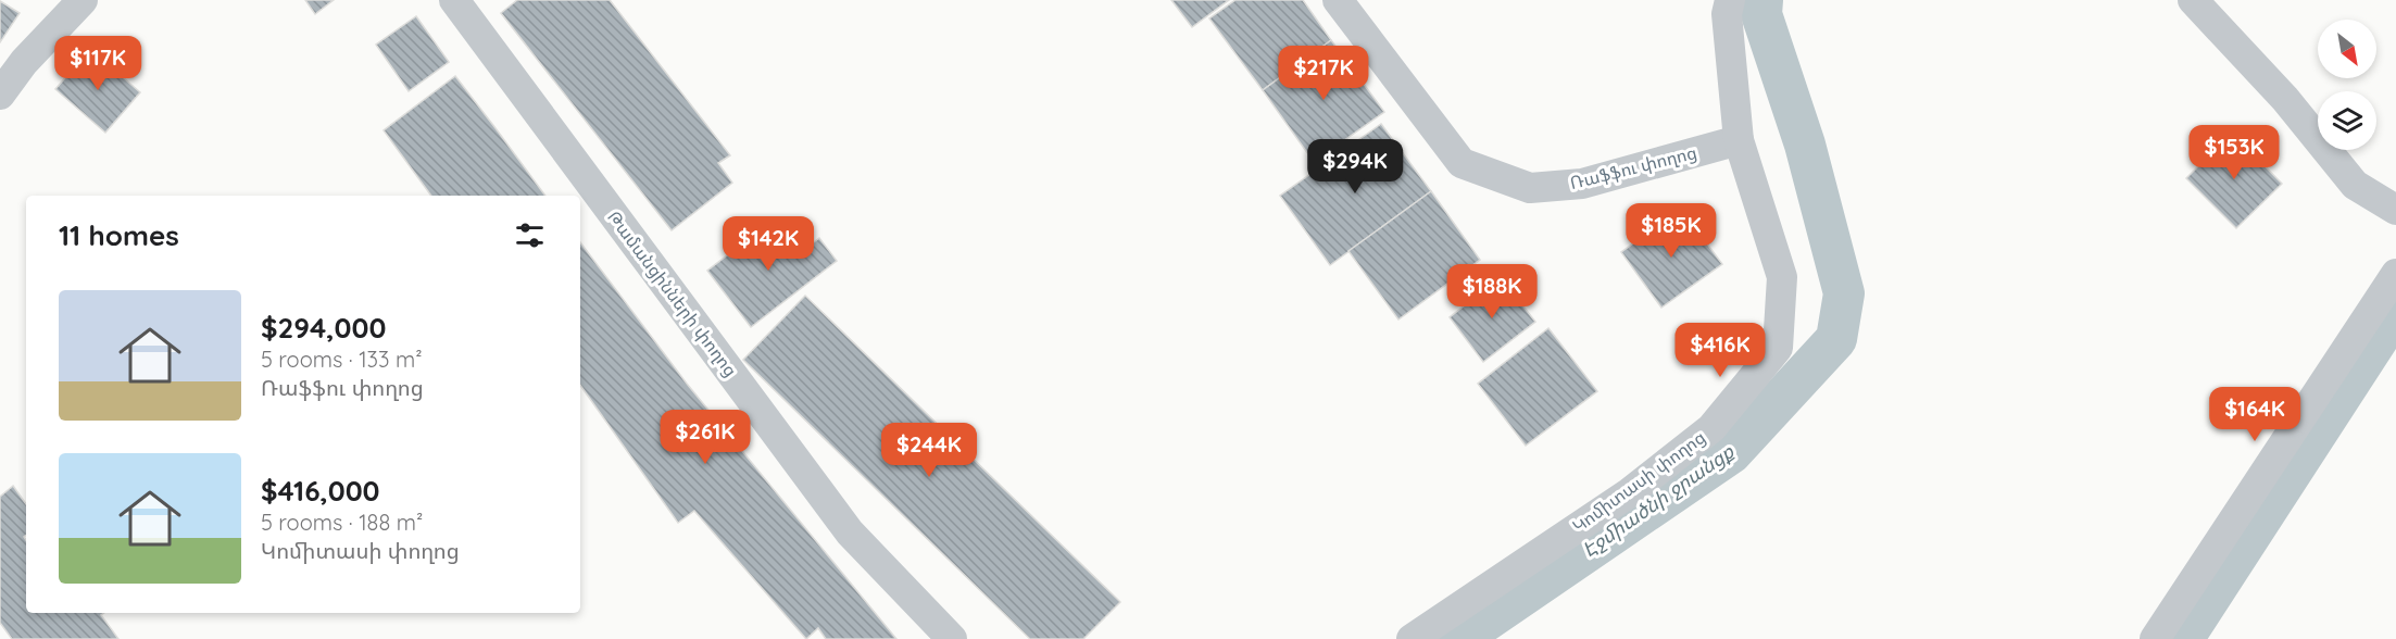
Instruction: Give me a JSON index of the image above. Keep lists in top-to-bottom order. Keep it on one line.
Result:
{"streets":{"street":["Ռաֆֆու փողոց","Թամանցինների փողոց","Կոմիտասի փողոց"]},"crossings":[["Ռաֆֆու փողոց","Կոմիտասի փողոց"]],"water":["Էջմիածնի ջրանցք"],"north":"bottom right","page":{"price":["$117K","$217K","$153K","$294K","$185K","$142K","$188K","$416K","$164K","$261K","$244K"],"heading":"11 homes","list":[{"name":"$294,000","note":"5 rooms · 133 m² · Ռաֆֆու փողոց"},{"name":"$416,000","note":"5 rooms · 188 m² · Կոմիտասի փողոց"}]}}
